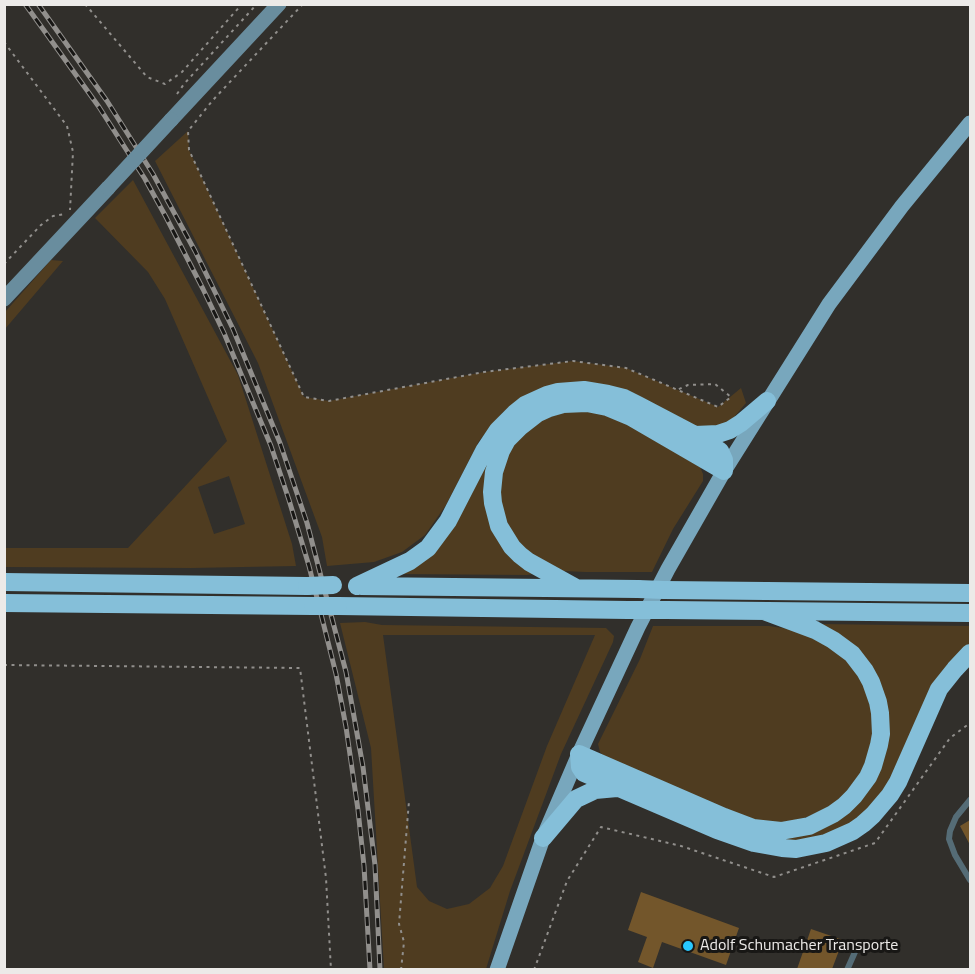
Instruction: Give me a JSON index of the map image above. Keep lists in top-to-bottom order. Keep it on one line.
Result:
{"places":["Adolf Schumacher Transporte"]}
